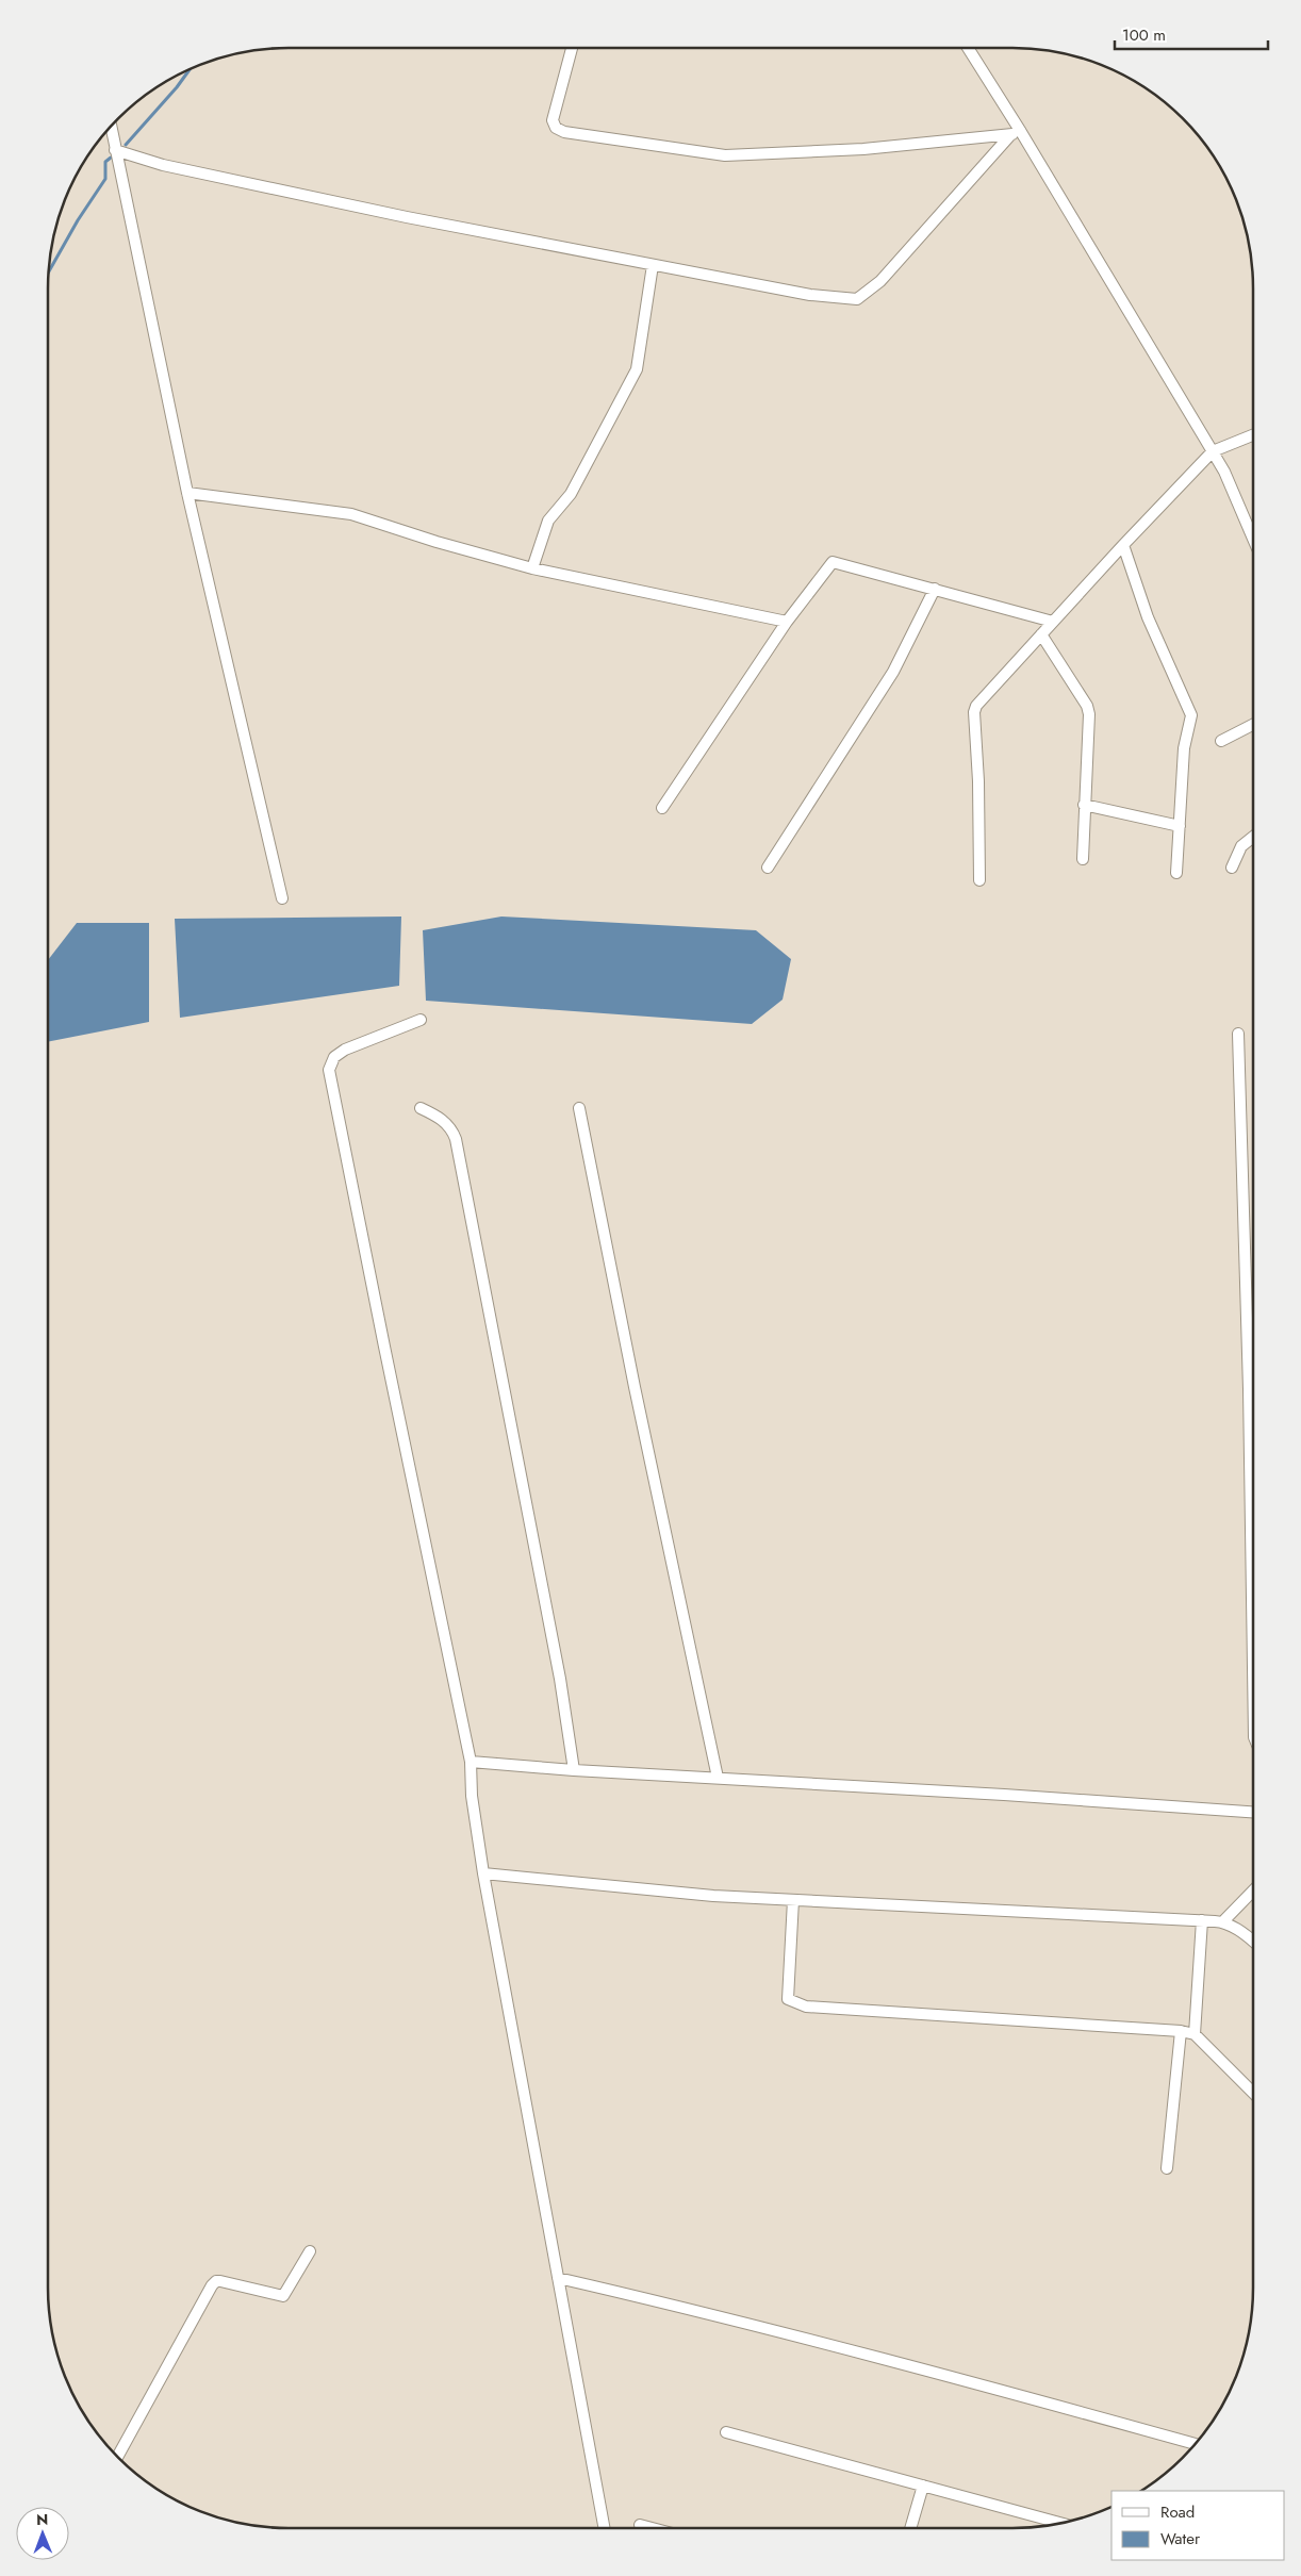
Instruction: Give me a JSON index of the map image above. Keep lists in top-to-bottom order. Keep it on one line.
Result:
{"legend":["Road","Water"],"scale_bar":"100 m","north":"top"}
